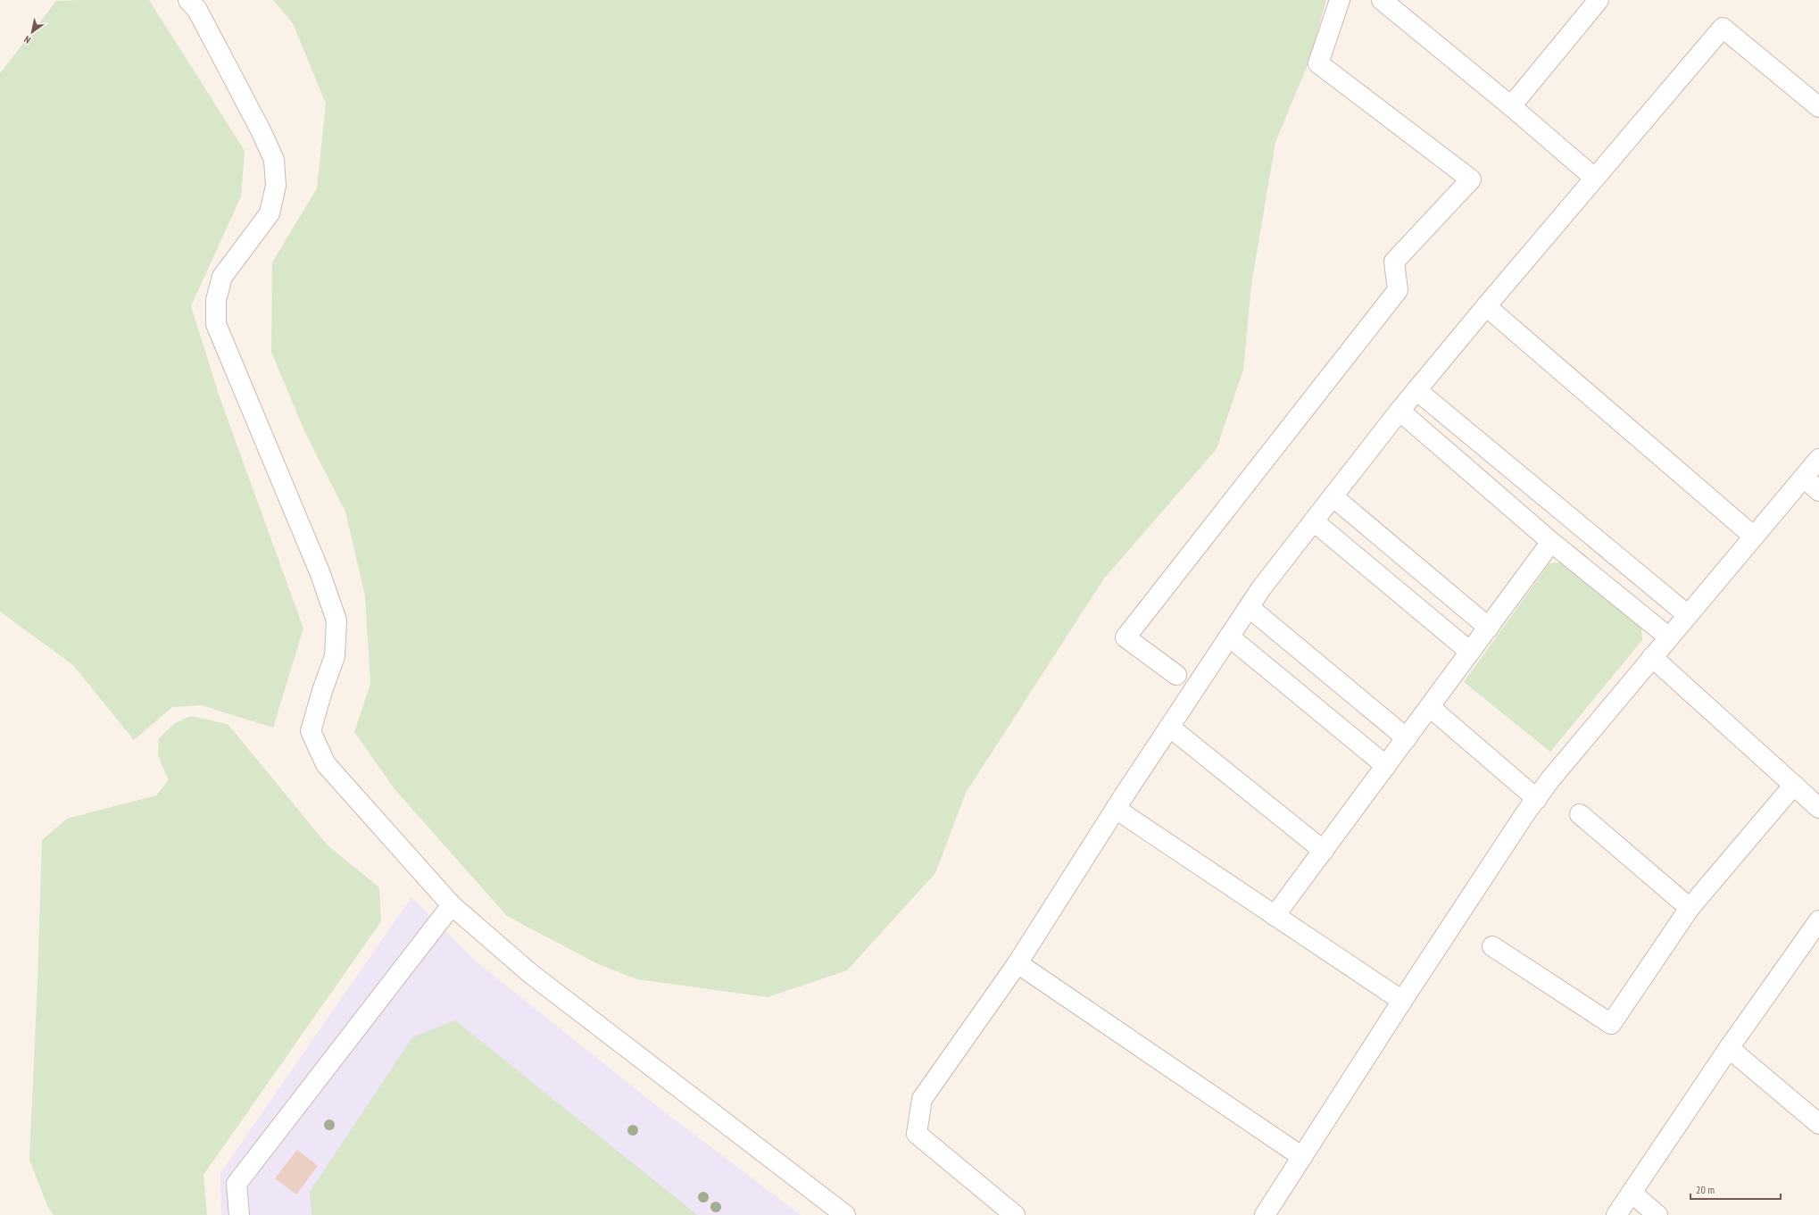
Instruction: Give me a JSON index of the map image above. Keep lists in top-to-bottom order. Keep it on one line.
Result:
{"scale_bar":"20 m","north":"bottom left"}
